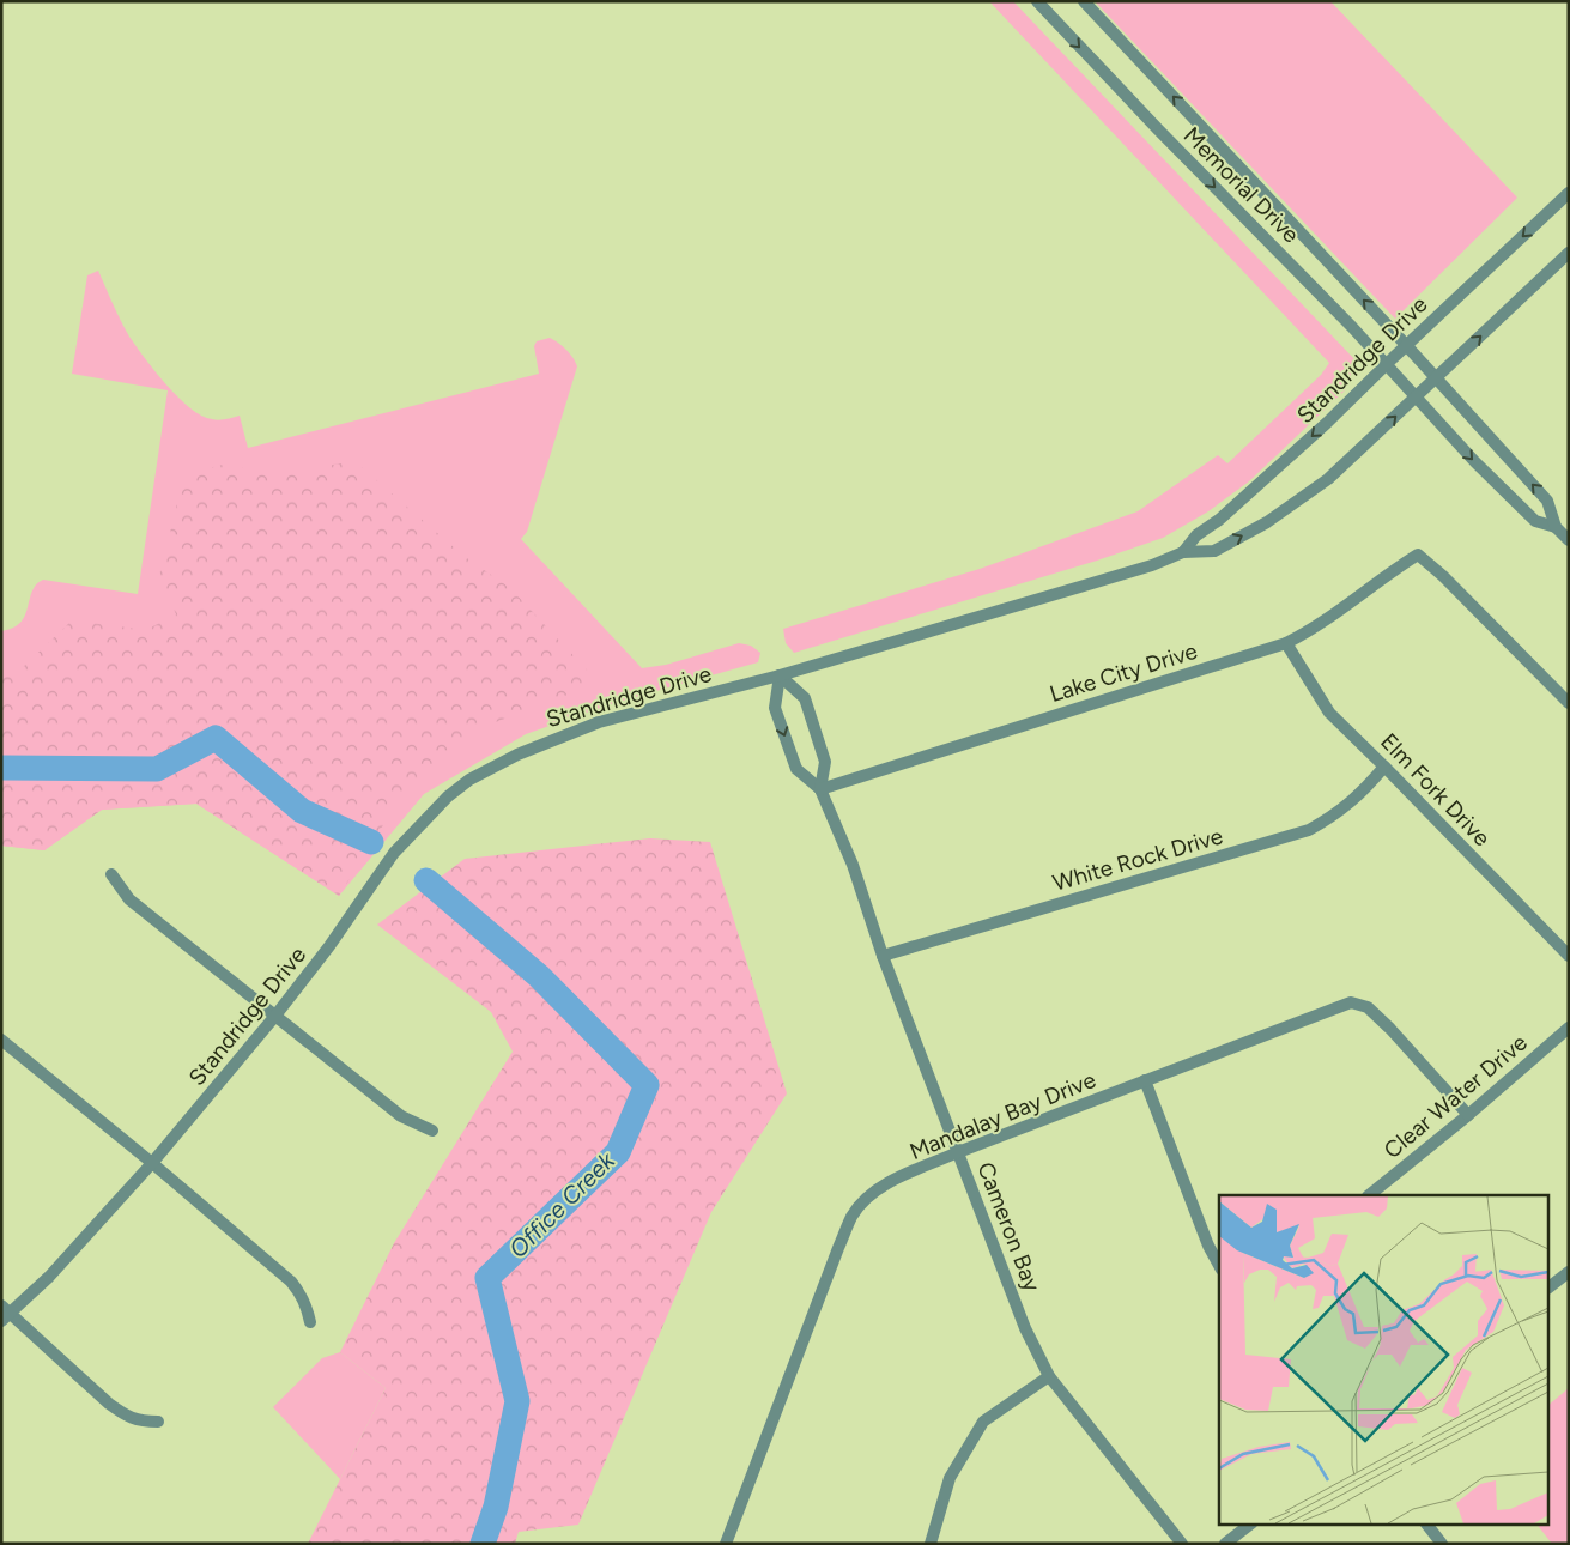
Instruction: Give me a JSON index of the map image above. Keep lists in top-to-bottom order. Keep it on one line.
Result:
{"streets":{"street":["Memorial Drive","Standridge Drive","Lake City Drive","Elm Fork Drive","White Rock Drive","Clear Water Drive","Mandalay Bay Drive","Cameron Bay"]},"crossings":[["Memorial Drive","Standridge Drive"],["Standridge Drive","Cameron Bay"],["Lake City Drive","Elm Fork Drive"],["Lake City Drive","Cameron Bay"],["Elm Fork Drive","White Rock Drive"],["White Rock Drive","Cameron Bay"],["Clear Water Drive","Mandalay Bay Drive"],["Mandalay Bay Drive","Cameron Bay"]],"water":["Office Creek"]}
